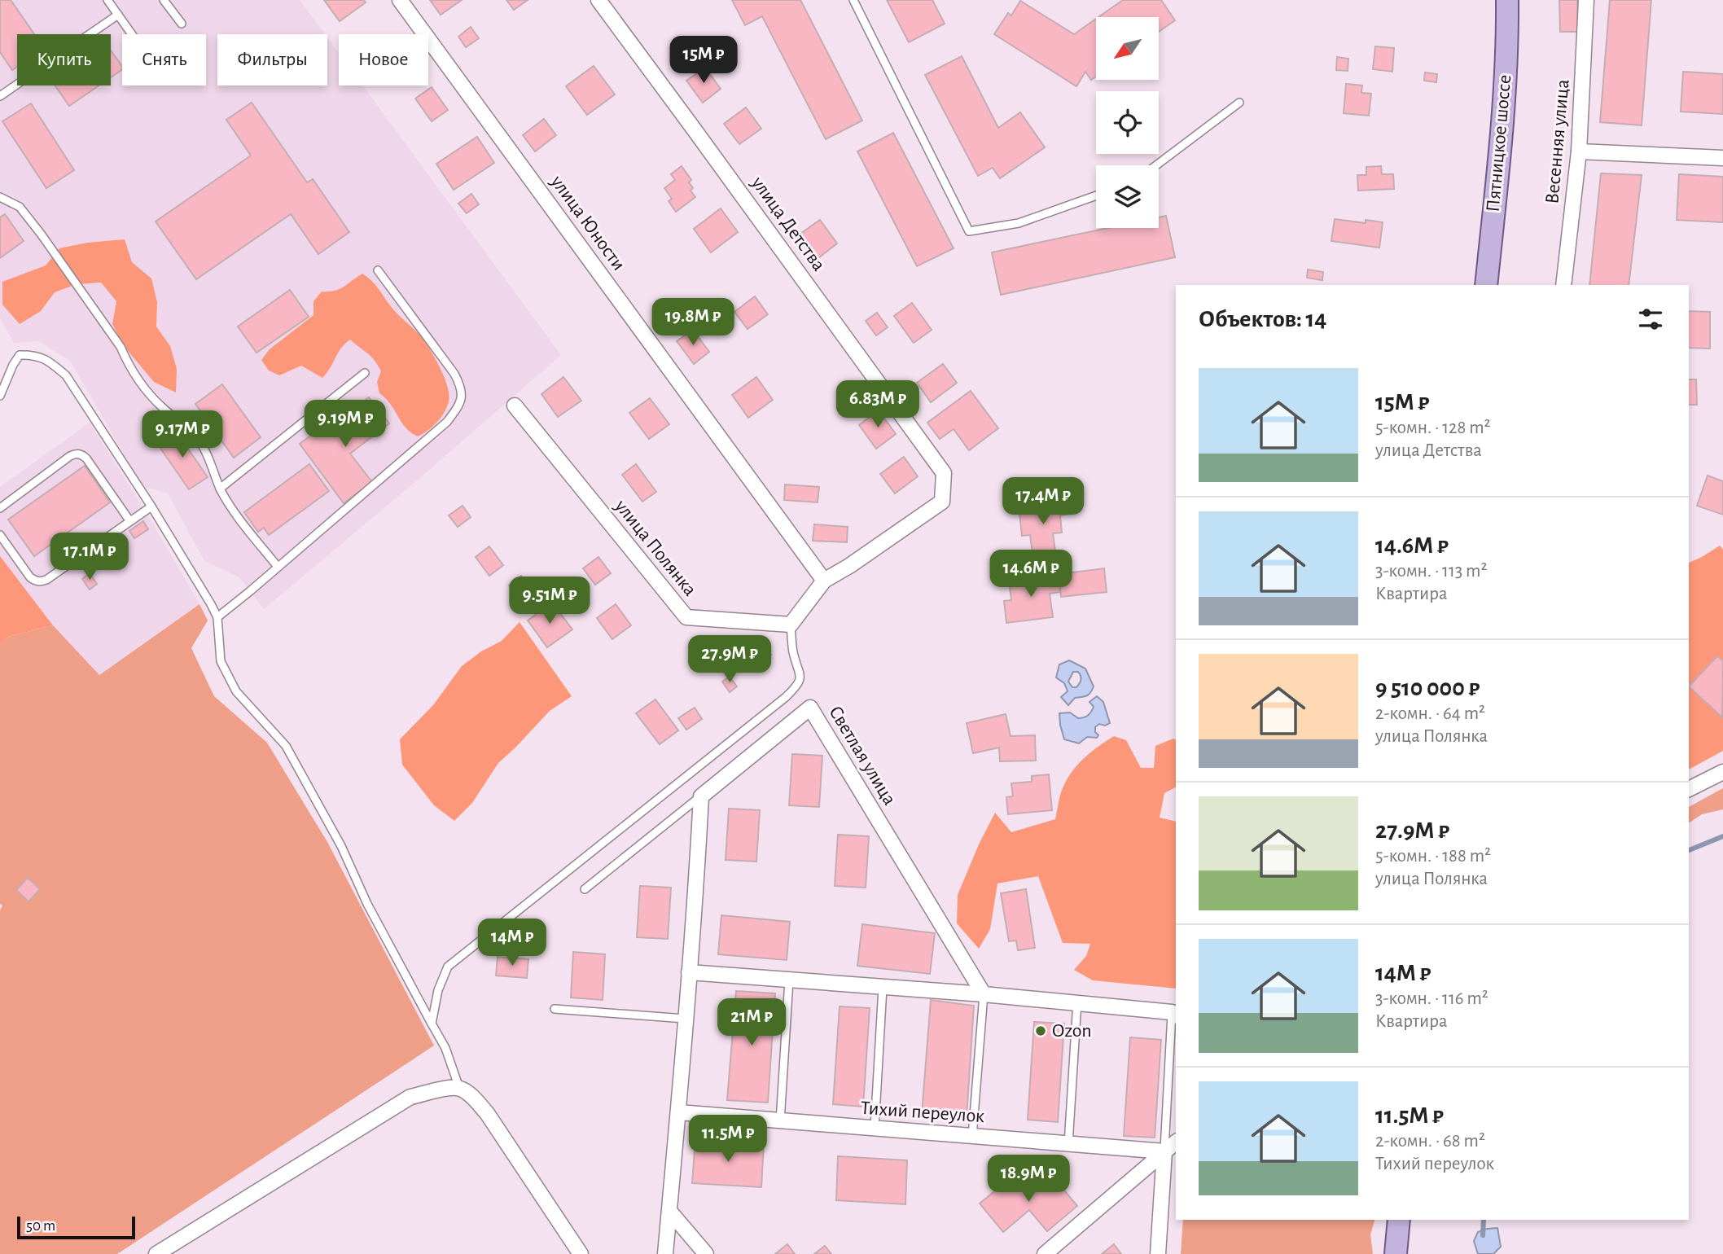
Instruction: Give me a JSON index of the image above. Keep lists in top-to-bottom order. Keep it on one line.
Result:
{"streets":{"main road":["Пятницкое шоссе"],"street":["Весенняя улица","улица Юности","улица Детства","улица Полянка","Светлая улица","Тихий переулок"]},"crossings":[["улица Юности","улица Детства"]],"places":["Ozon"],"scale_bar":"50 m","north":"bottom left","page":{"chip":["Купить","Снять","Фильтры","Новое"],"price":["15M ₽","19.8M ₽","6.83M ₽","9.19M ₽","9.17M ₽","17.4M ₽","17.1M ₽","14.6M ₽","9.51M ₽","27.9M ₽","14M ₽","21M ₽","11.5M ₽","18.9M ₽"],"heading":"Объектов: 14","list":[{"name":"15M ₽","note":"5-комн. · 128 m² · улица Детства"},{"name":"14.6M ₽","note":"3-комн. · 113 m² · Квартира"},{"name":"9 510 000 ₽","note":"2-комн. · 64 m² · улица Полянка"},{"name":"27.9M ₽","note":"5-комн. · 188 m² · улица Полянка"},{"name":"14M ₽","note":"3-комн. · 116 m² · Квартира"},{"name":"11.5M ₽","note":"2-комн. · 68 m² · Тихий переулок"}],"scale":"50 m"}}
